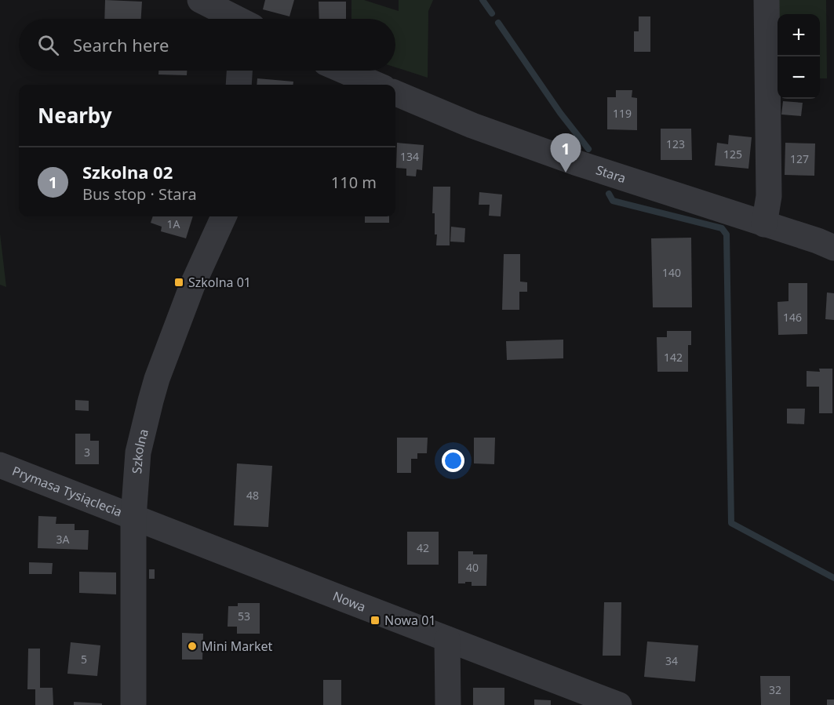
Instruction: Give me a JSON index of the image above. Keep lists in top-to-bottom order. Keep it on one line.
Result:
{"streets":{"street":["Stara","Szkolna","Prymasa Tysiąclecia","Nowa"]},"crossings":[["Szkolna","Prymasa Tysiąclecia"],["Szkolna","Nowa"],["Prymasa Tysiąclecia","Nowa"]],"places":{"transit":["Szkolna 01","Nowa 01"],"other":["Mini Market"]},"house_numbers":["119","123","125","134","127","1A","140","146","142","3","48","3A","42","40","53","5","34","32"],"page":{"map_buttons":["+","−"],"search":"Search here","heading":"Nearby","pins":"1","list":[{"mark":"1","name":"Szkolna 02","note":"Bus stop · Stara","value":"110 m"}]}}
